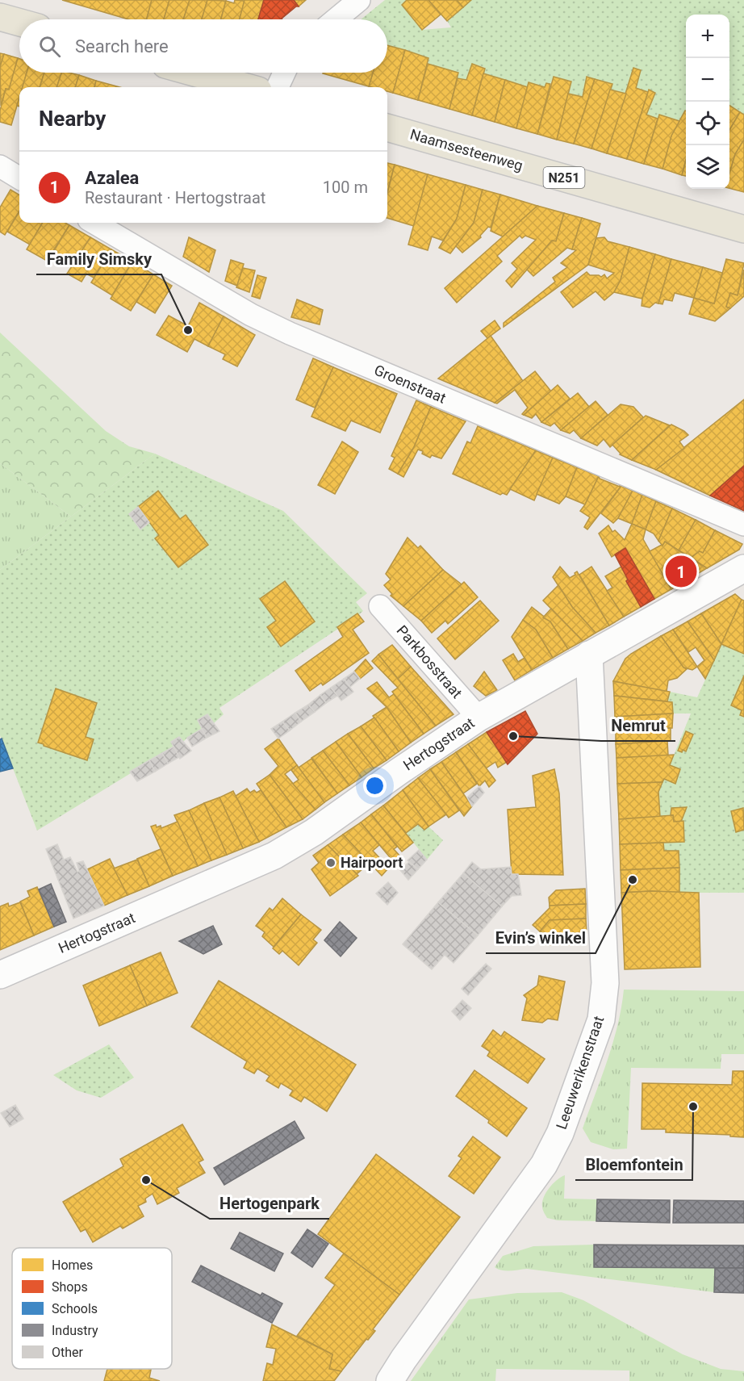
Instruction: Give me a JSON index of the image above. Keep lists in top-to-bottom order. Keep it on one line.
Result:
{"streets":{"main road":["Naamsesteenweg","N251"],"street":["Groenstraat","Parkbosstraat","Hertogstraat","Leeuwerikenstraat"]},"crossings":[["Parkbosstraat","Hertogstraat"],["Hertogstraat","Leeuwerikenstraat"]],"places":["Family Simsky","Nemrut","Hairpoort","Evin’s winkel","Bloemfontein","Hertogenpark"],"legend":["Homes","Shops","Schools","Industry","Other"],"page":{"map_buttons":["+","−"],"search":"Search here","heading":"Nearby","list":[{"mark":"1","name":"Azalea","note":"Restaurant · Hertogstraat","value":"100 m"}],"pins":"1"}}
